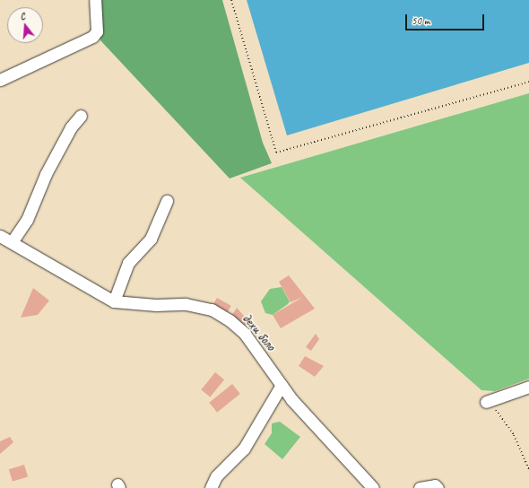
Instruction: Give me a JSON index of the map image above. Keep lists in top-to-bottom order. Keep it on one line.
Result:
{"streets":{"street":["дехи боло"]},"scale_bar":"50 m","north":"top"}
